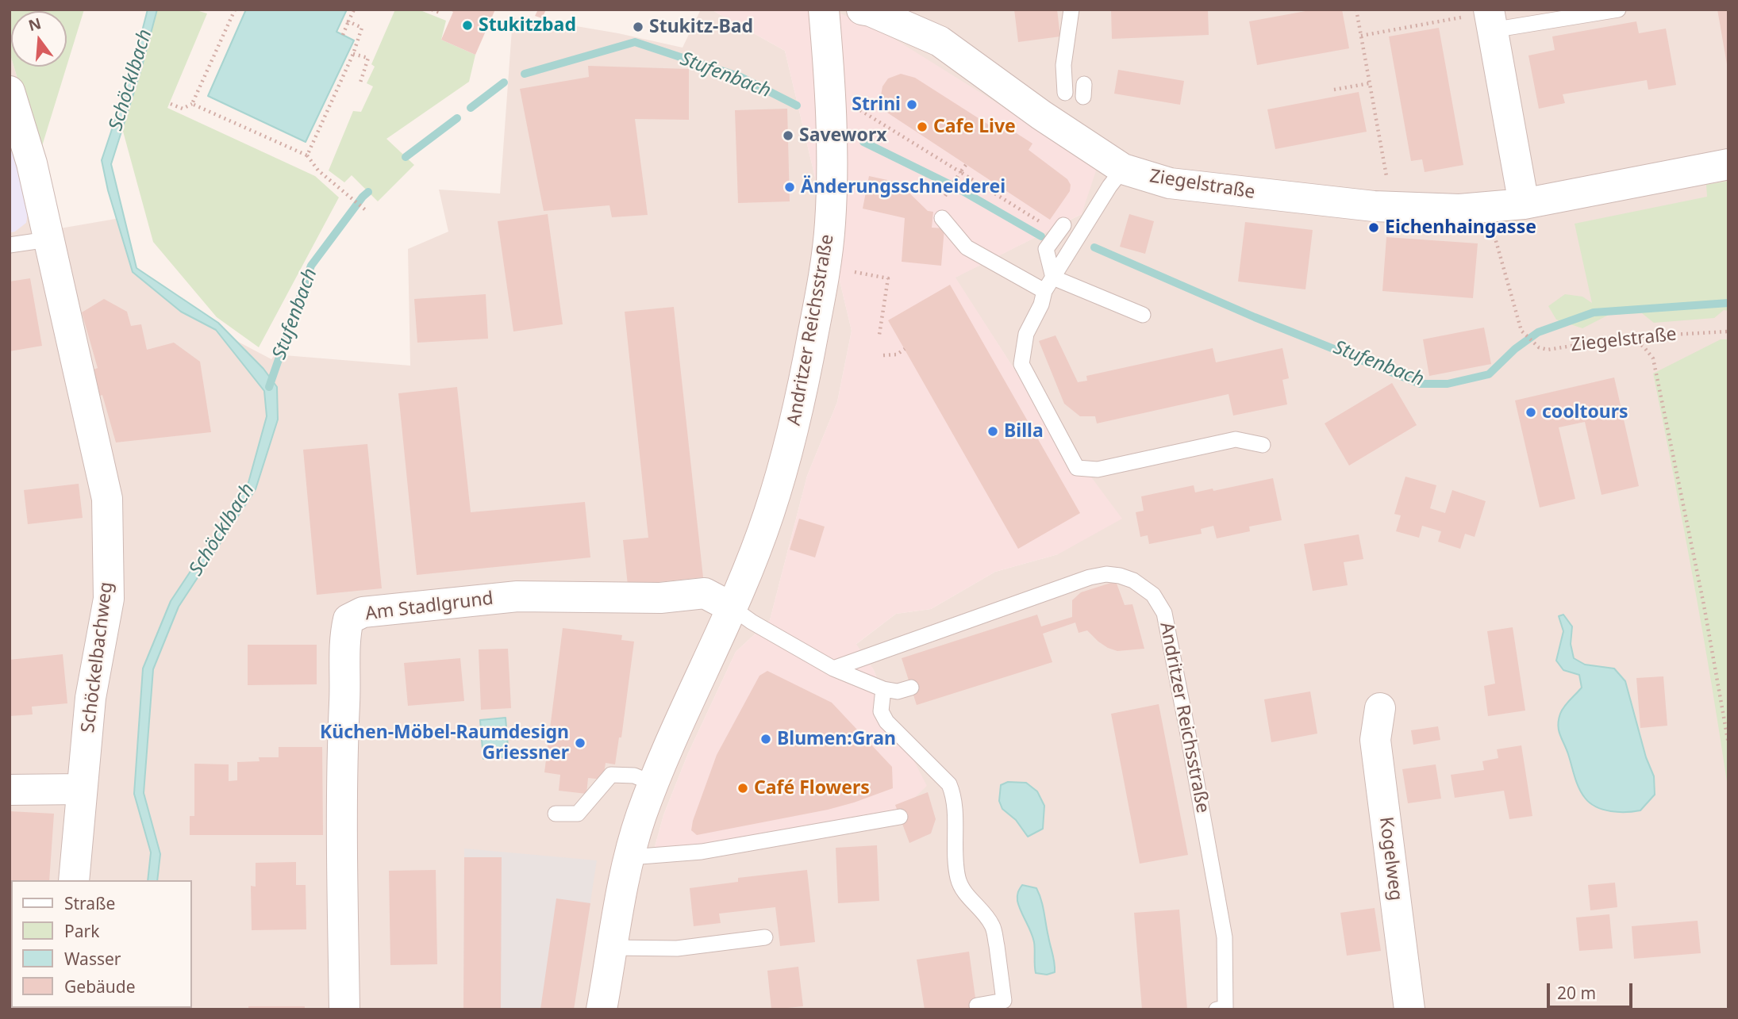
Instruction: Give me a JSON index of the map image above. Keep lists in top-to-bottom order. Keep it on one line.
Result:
{"streets":{"street":["Ziegelstraße","Andritzer Reichsstraße","Am Stadlgrund","Schöckelbachweg","Kogelweg"]},"crossings":[["Andritzer Reichsstraße","Am Stadlgrund"]],"water":["Stufenbach","Schöcklbach"],"places":["Stukitzbad","Stukitz-Bad","Strini","Cafe Live","Saveworx","Änderungsschneiderei","Eichenhaingasse","cooltours","Billa","Blumen:Gran","Küchen-Möbel-Raumdesign Griessner","Café Flowers"],"legend":["Straße","Park","Wasser","Gebäude"],"scale_bar":"20 m","north":"top"}
